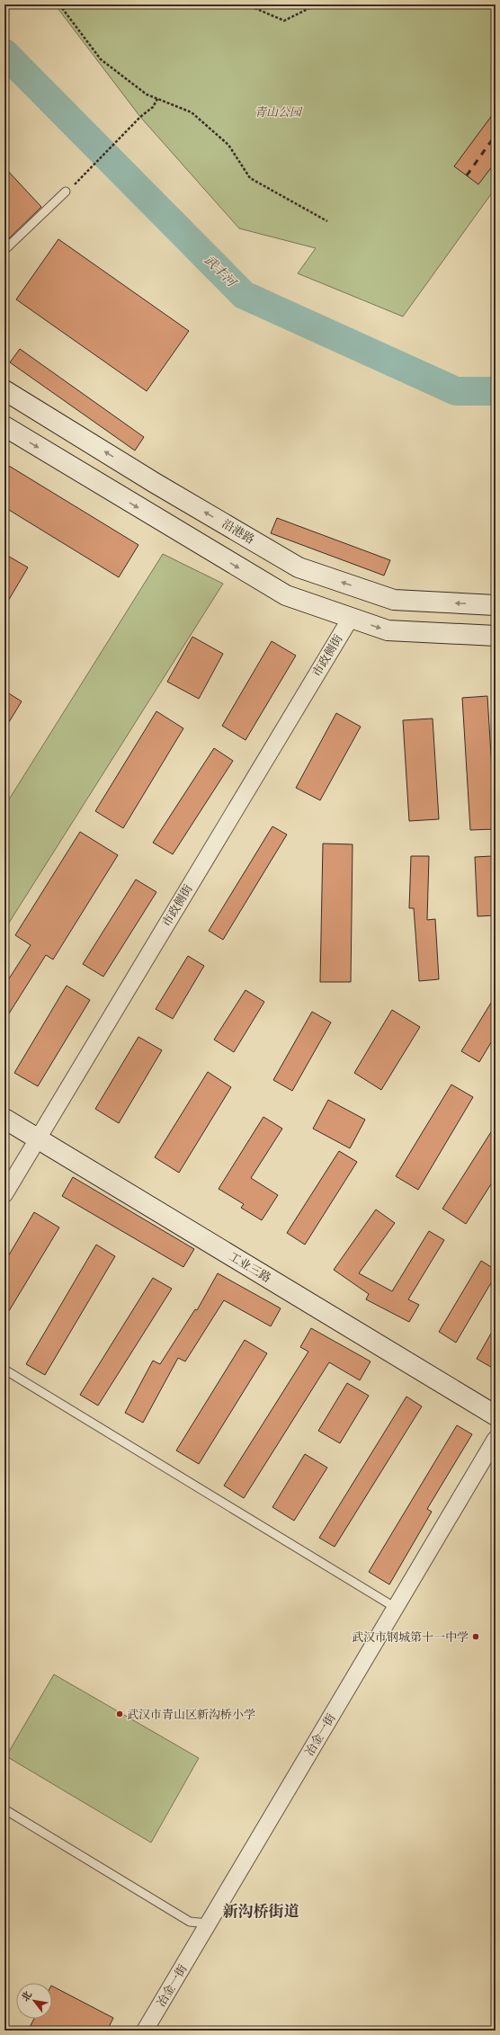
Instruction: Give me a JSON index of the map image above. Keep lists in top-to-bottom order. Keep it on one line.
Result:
{"streets":{"main road":["沿港路","工业三路"],"street":["市政侧街","冶金一街"]},"crossings":[["市政侧街","工业三路"]],"districts":["新沟桥街道"],"water":["武丰河"],"parks":["青山公园"],"places":["武汉市钢城第十一中学","武汉市青山区新沟桥小学"],"north":"top left"}
